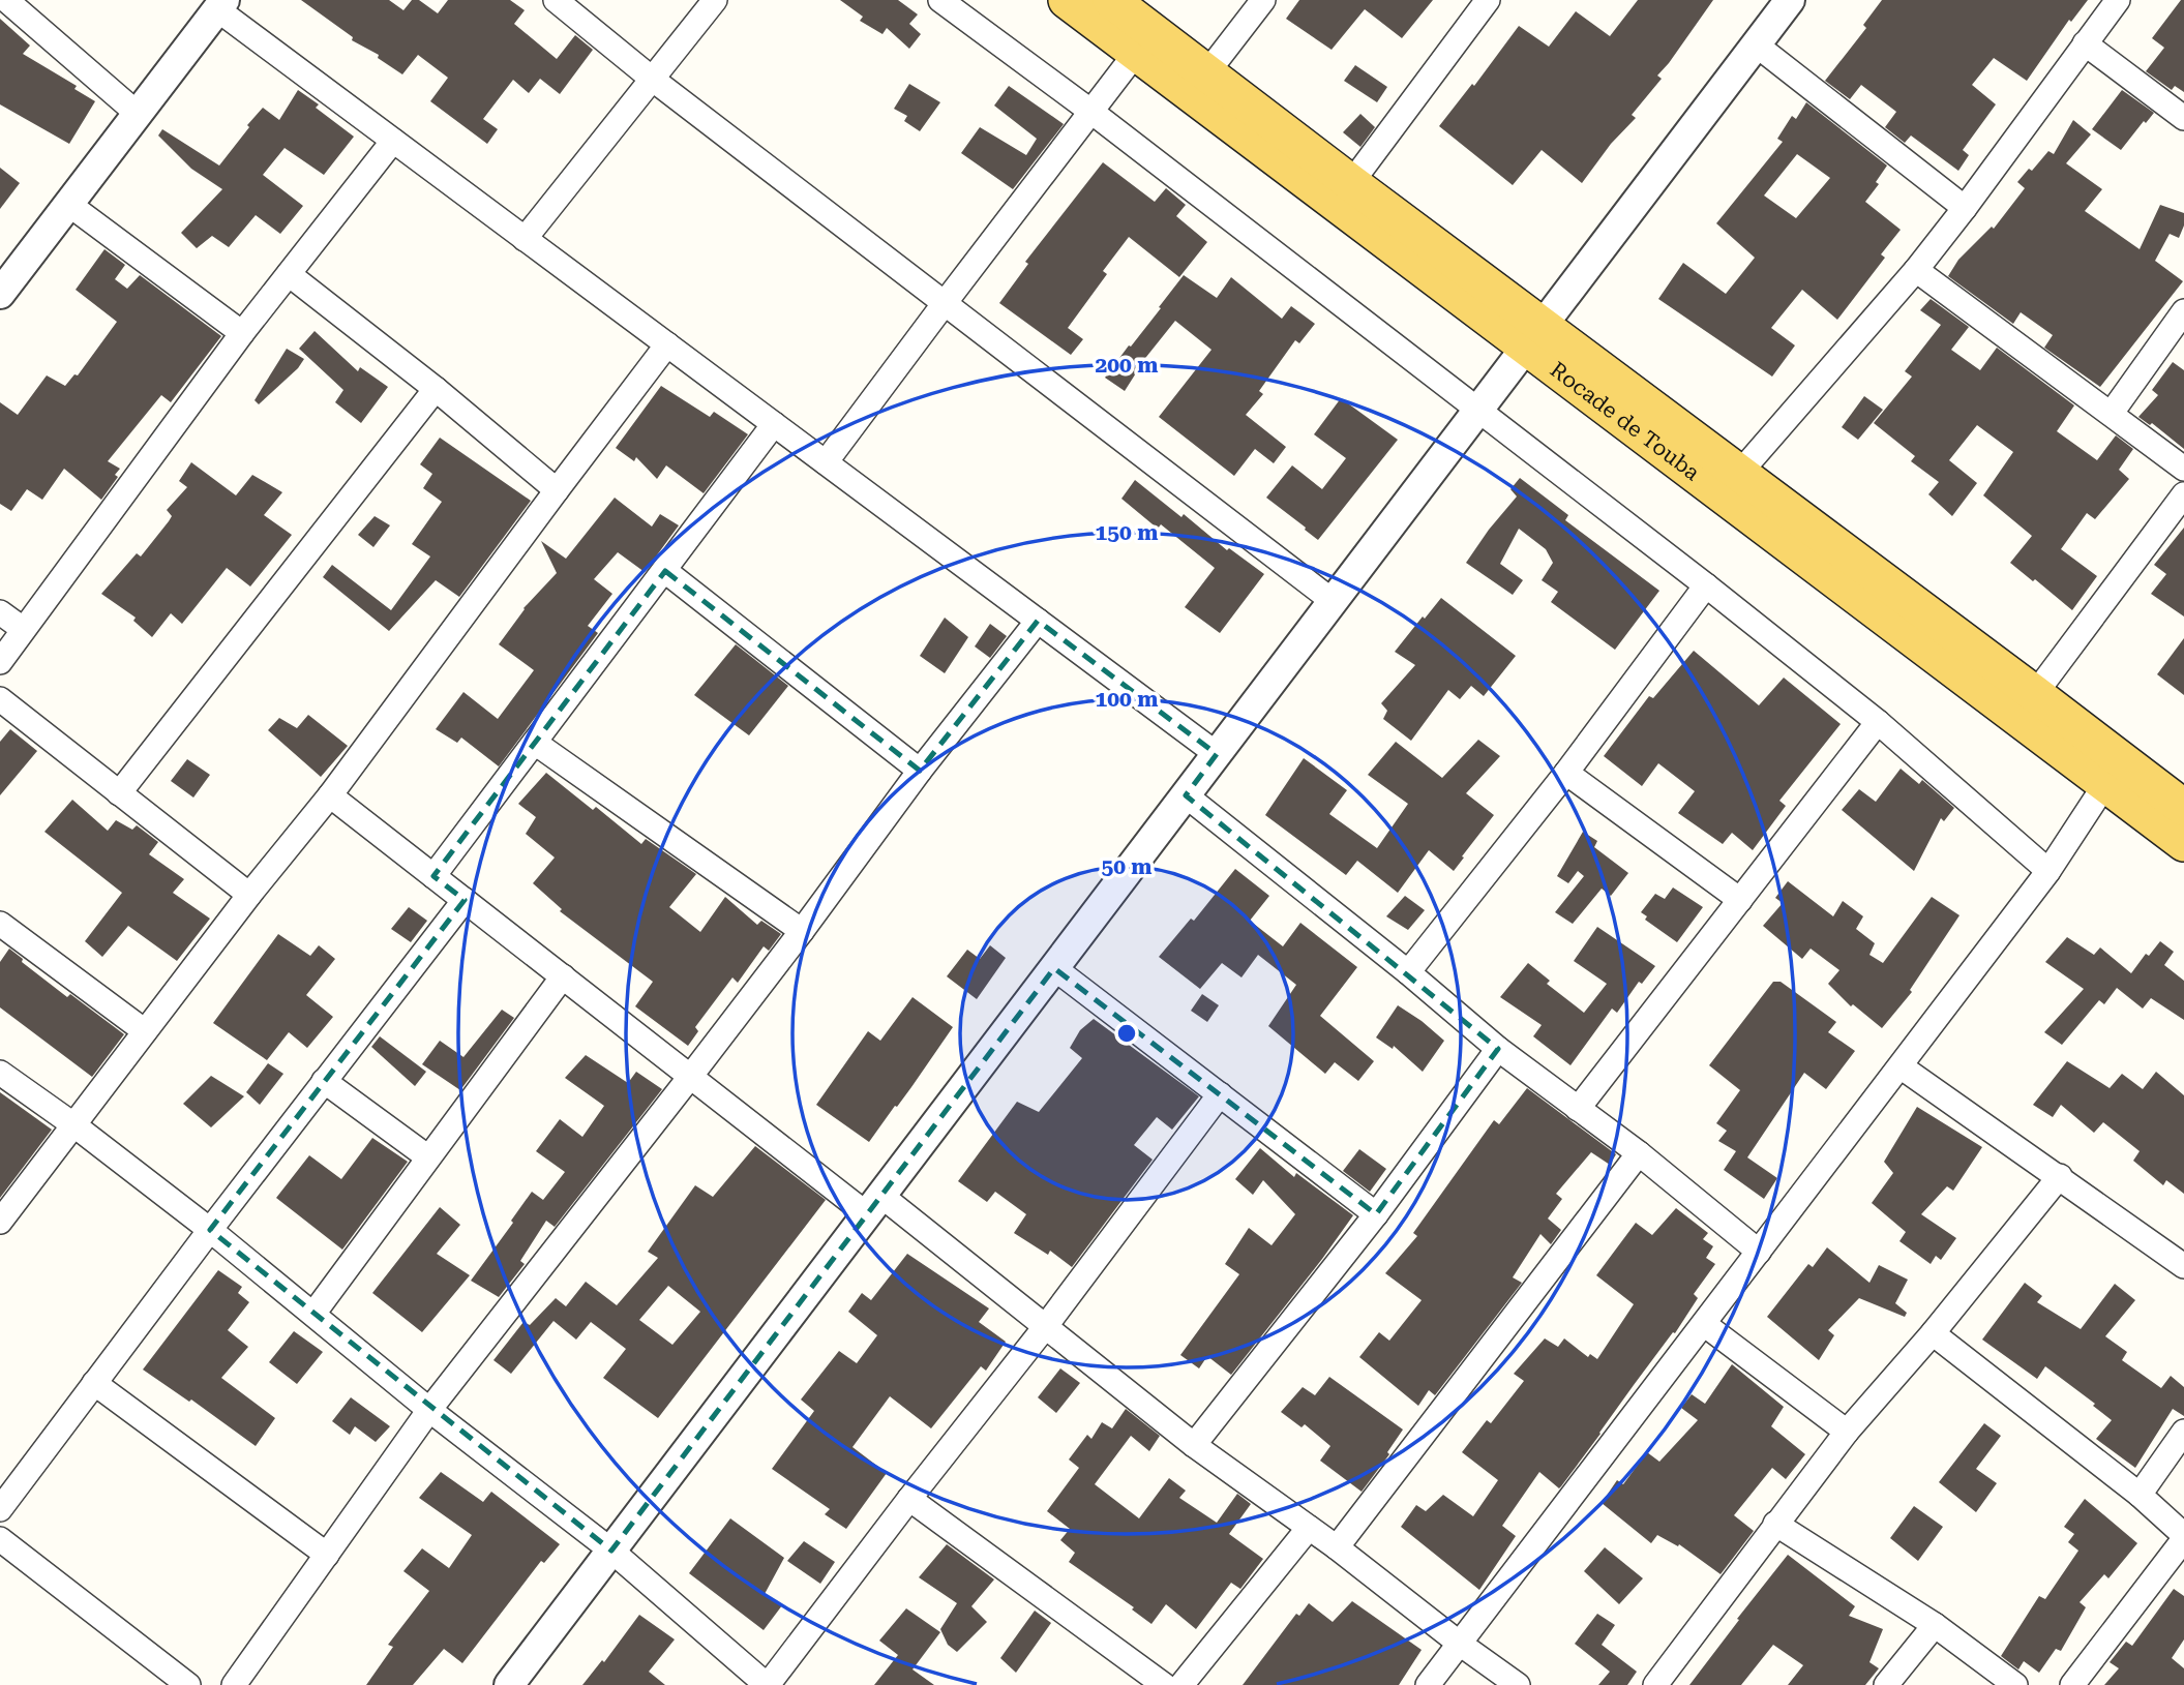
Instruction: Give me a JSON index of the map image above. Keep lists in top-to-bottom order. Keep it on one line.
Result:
{"streets":{"main road":["Rocade de Touba"]},"rings":["200 m","150 m","100 m","50 m"]}
